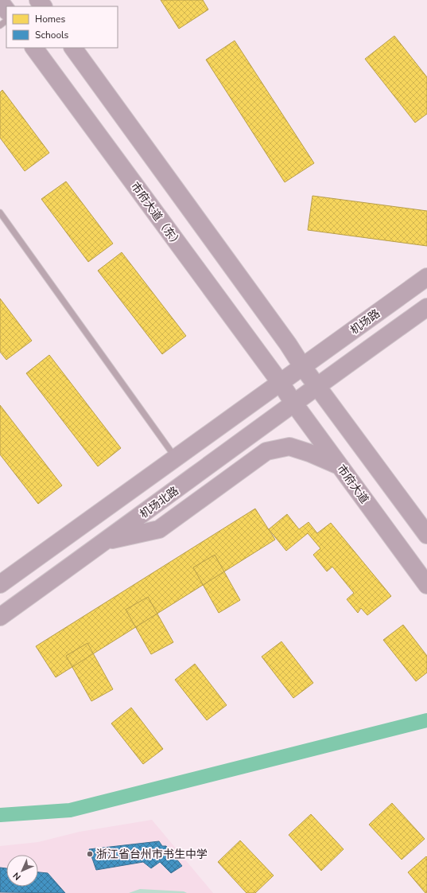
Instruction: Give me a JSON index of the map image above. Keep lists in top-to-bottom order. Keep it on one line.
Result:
{"streets":{"main road":["市府大道（东）","机场路","市府大道","机场北路"]},"crossings":[["市府大道（东）","市府大道"],["市府大道","机场北路"]],"places":["浙江省台州市书生中学"],"legend":["Homes","Schools"],"north":"bottom left"}
